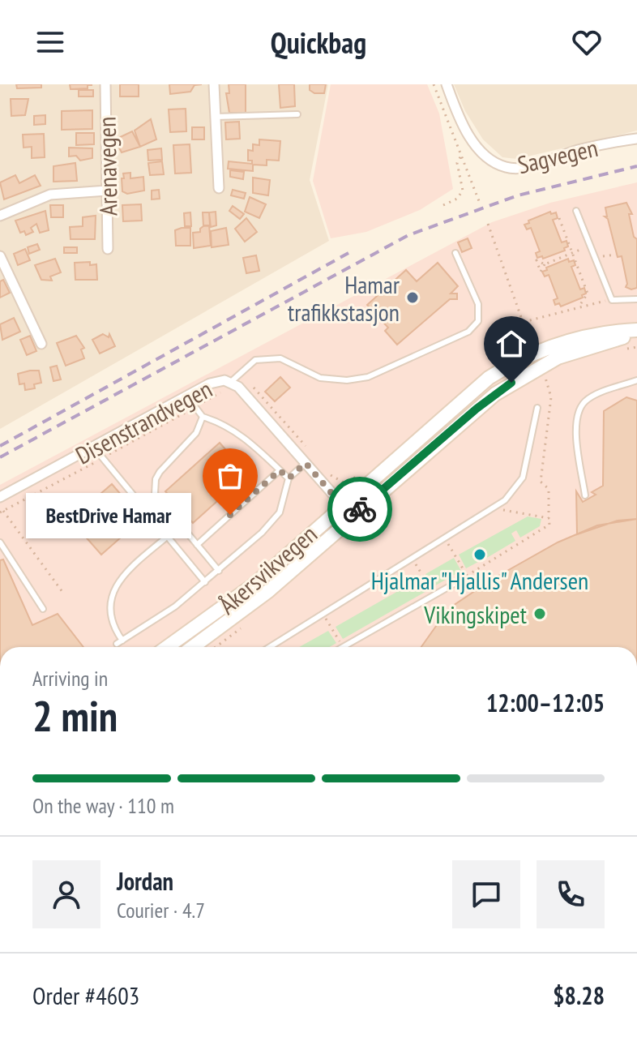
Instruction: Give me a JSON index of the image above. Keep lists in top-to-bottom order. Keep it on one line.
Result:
{"streets":{"street":["Sagvegen","Arenavegen","Disenstrandvegen","Åkersvikvegen"]},"crossings":[["Disenstrandvegen","Åkersvikvegen"]],"places":["Hamar trafikkstasjon","BestDrive Hamar","Hjalmar \"Hjallis\" Andersen","Vikingskipet"],"page":{"header":"Quickbag","bubble":"BestDrive Hamar","heading":["2 min","Arriving in","12:00–12:05"],"panel":["Jordan","Courier · 4.7","Order #4603","$8.28"],"bar":"On the way · 110 m"}}
